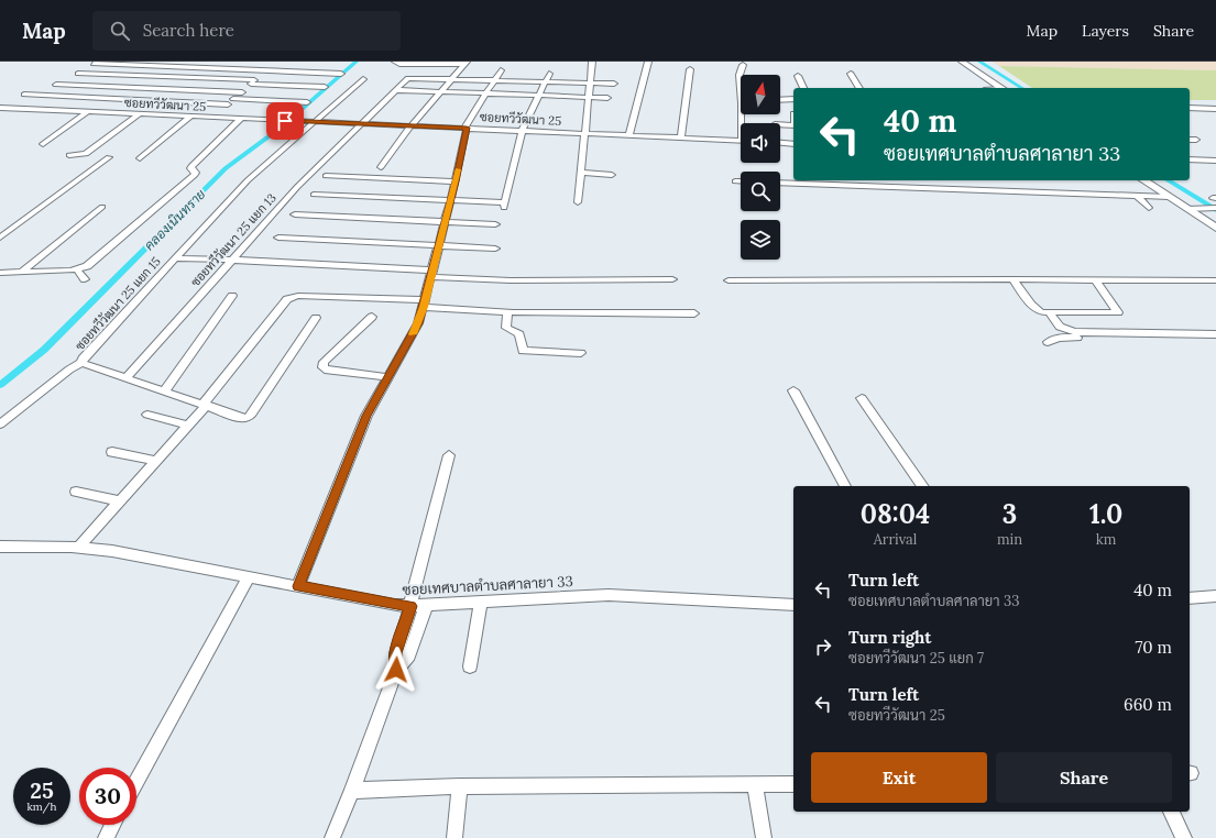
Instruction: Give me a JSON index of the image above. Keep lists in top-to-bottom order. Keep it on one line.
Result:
{"streets":{"street":["ซอยทวีวัฒนา 25","ซอยทวีวัฒนา 25 แยก 13","ซอยทวีวัฒนา 25 แยก 15","ซอยเทศบาลตำบลศาลายา 33"]},"crossings":[["ซอยทวีวัฒนา 25","ซอยทวีวัฒนา 25 แยก 13"],["ซอยทวีวัฒนา 25","ซอยทวีวัฒนา 25 แยก 15"],["ซอยทวีวัฒนา 25 แยก 13","ซอยทวีวัฒนา 25 แยก 15"]],"water":["คลองเนินทราย"],"north":"top","page":{"header":"Map","search":"Search here","nav":["Map","Layers","Share"],"turn":["40 m","ซอยเทศบาลตำบลศาลายา 33"],"eta":["08:04","Arrival","3","min","1.0","km"],"list":[{"name":"Turn left","note":"ซอยเทศบาลตำบลศาลายา 33","value":"40 m"},{"name":"Turn right","note":"ซอยทวีวัฒนา 25 แยก 7","value":"70 m"},{"name":"Turn left","note":"ซอยทวีวัฒนา 25","value":"660 m"}],"buttons":["Exit","Share"],"speed":"25 km/h","limit":"30"}}
